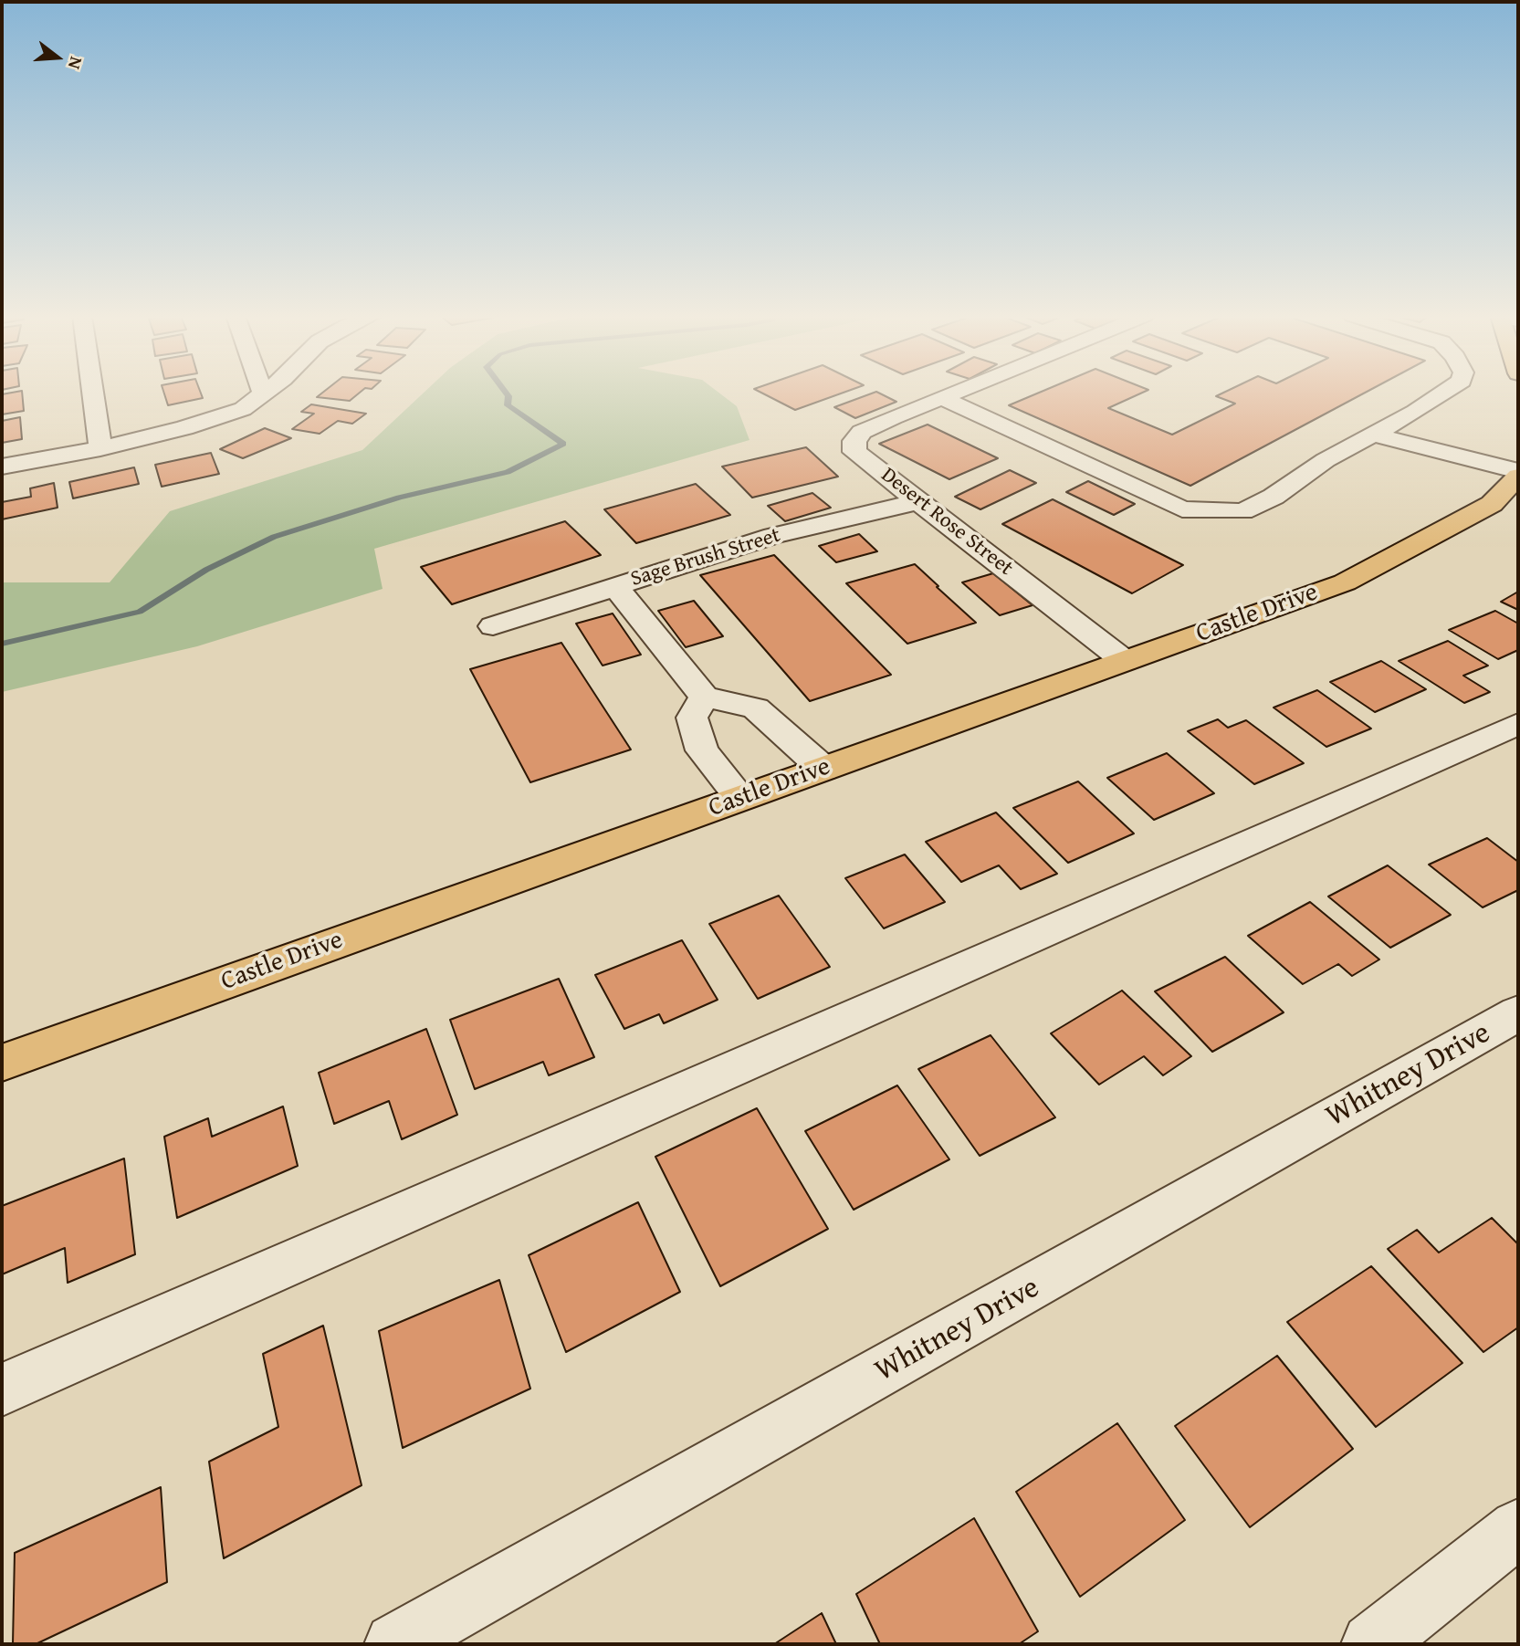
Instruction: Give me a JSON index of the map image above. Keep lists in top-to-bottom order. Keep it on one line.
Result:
{"streets":{"main road":["Castle Drive"],"street":["Desert Rose Street","Sage Brush Street","Whitney Drive"]},"crossings":[["Desert Rose Street","Sage Brush Street"],["Desert Rose Street","Castle Drive"]],"north":"right"}
